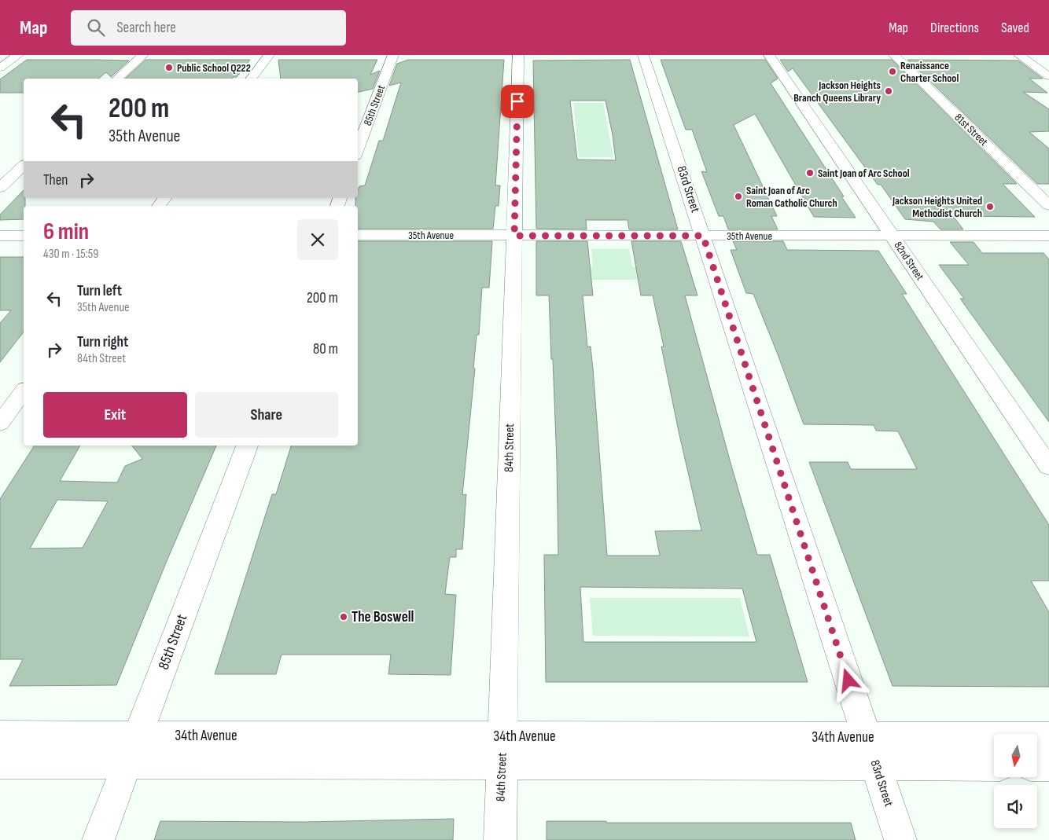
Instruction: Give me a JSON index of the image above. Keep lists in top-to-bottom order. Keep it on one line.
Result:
{"streets":{"street":["85th Street","81st Street","83rd Street","35th Avenue","82nd Street","84th Street","34th Avenue"]},"crossings":[["85th Street","34th Avenue"],["83rd Street","35th Avenue"],["83rd Street","34th Avenue"],["35th Avenue","82nd Street"],["35th Avenue","84th Street"],["84th Street","34th Avenue"]],"places":["Public School Q222","Renaissance Charter School","Jackson Heights Branch Queens Library","Saint Joan of Arc School","Saint Joan of Arc Roman Catholic Church","Jackson Heights United Methodist Church","The Boswell"],"north":"bottom","page":{"header":"Map","search":"Search here","nav":["Map","Directions","Saved"],"turn":["200 m","35th Avenue"],"then":"Then","heading":["6 min","430 m · 15:59"],"list":[{"name":"Turn left","note":"35th Avenue","value":"200 m"},{"name":"Turn right","note":"84th Street","value":"80 m"}],"buttons":["Exit","Share"]}}
